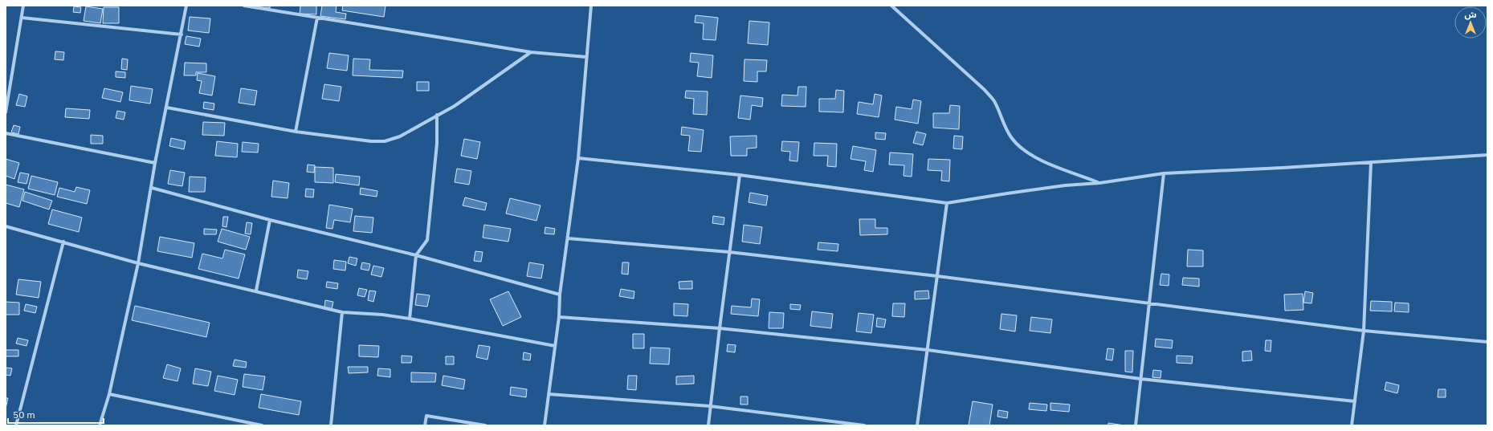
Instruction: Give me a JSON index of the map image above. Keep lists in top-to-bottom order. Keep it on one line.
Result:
{"scale_bar":"50 m","north":"top"}
